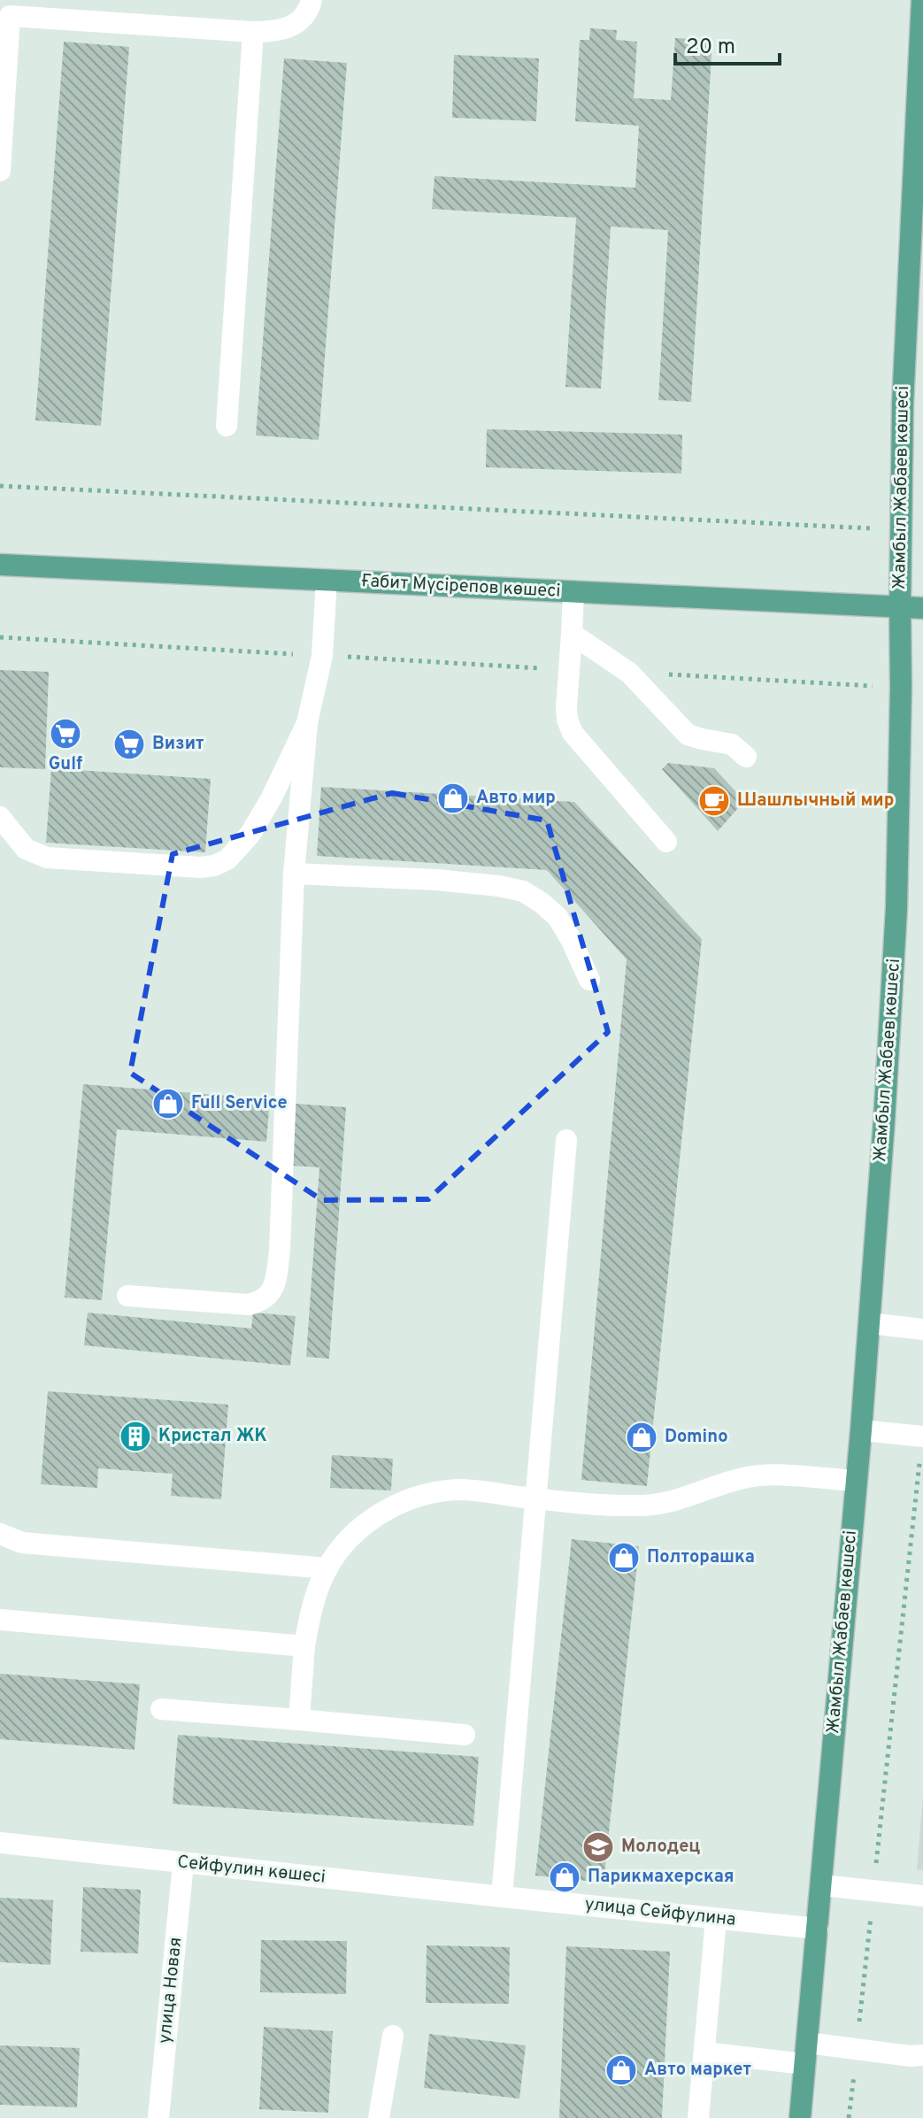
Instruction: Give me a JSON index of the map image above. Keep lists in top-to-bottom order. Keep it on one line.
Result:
{"streets":{"main road":["Жамбыл Жабаев көшесі","Ғабит Мүсірепов көшесі"],"street":["Сейфулин көшесі","улица Сейфулина","улица Новая"]},"crossings":[["Жамбыл Жабаев көшесі","Ғабит Мүсірепов көшесі"],["Жамбыл Жабаев көшесі","улица Сейфулина"],["Сейфулин көшесі","улица Сейфулина"],["Сейфулин көшесі","улица Новая"]],"places":{"supermarket":["Gulf","Визит"],"shop":["Авто мир","Full Service","Domino","Полторашка","Парикмахерская","Авто маркет"],"cafe":["Шашлычный мир"],"building":["Кристал ЖК"],"school or university":["Молодец"]},"scale_bar":"20 m"}
